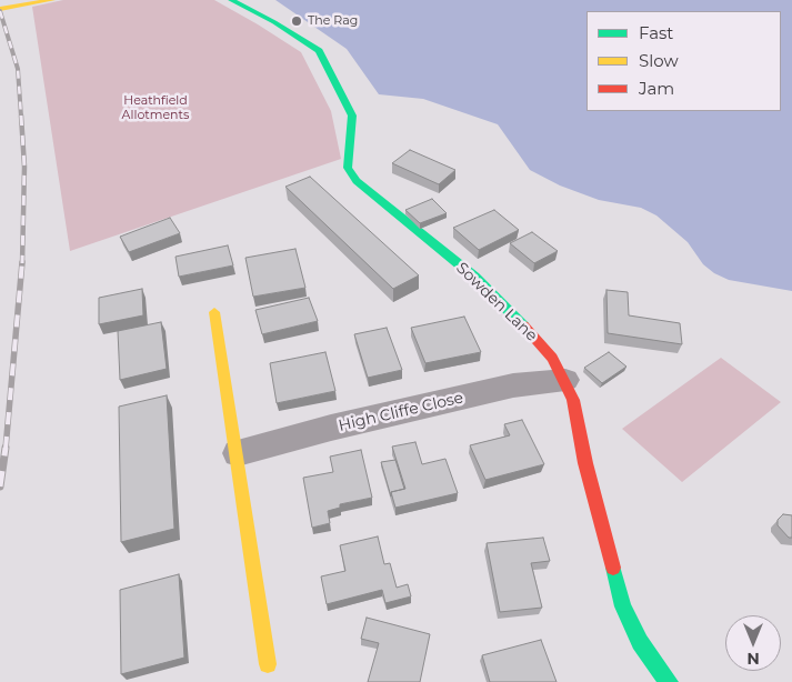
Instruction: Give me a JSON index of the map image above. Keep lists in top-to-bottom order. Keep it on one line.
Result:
{"streets":{"street":["Sowden Lane","High Cliffe Close"]},"crossings":[["Sowden Lane","High Cliffe Close"]],"parks":["Heathfield Allotments"],"places":["The Rag"],"legend":["Fast","Slow","Jam"],"north":"bottom"}
